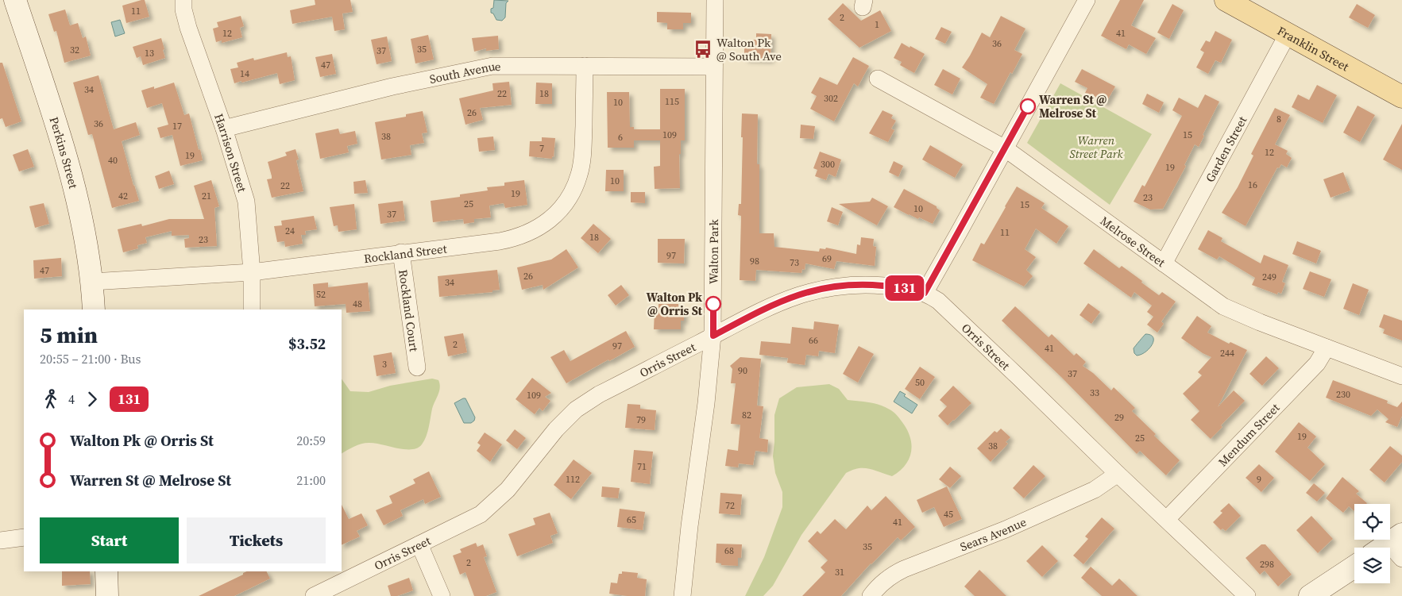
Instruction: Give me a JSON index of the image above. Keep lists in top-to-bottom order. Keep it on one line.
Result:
{"streets":{"main road":["Franklin Street"],"street":["South Avenue","Garden Street","Harrison Street","Perkins Street","Melrose Street","Walton Park","Rockland Street","Rockland Court","Orris Street","Mendum Street","Sears Avenue"]},"crossings":[["Franklin Street","Garden Street"],["South Avenue","Harrison Street"],["South Avenue","Walton Park"],["South Avenue","Rockland Street"],["Garden Street","Melrose Street"],["Harrison Street","Rockland Street"],["Perkins Street","Rockland Street"],["Melrose Street","Mendum Street"],["Walton Park","Orris Street"],["Rockland Street","Rockland Court"],["Orris Street","Mendum Street"],["Orris Street","Sears Avenue"]],"parks":["Warren Street Park"],"places":{"bus stop":["Walton Pk @ South Ave"],"other":["Warren St @ Melrose St","Walton Pk @ Orris St"]},"lines":["bus line 131"],"house_numbers":["11","2","1","12","41","36","35","32","37","13","47","14","34","22","18","302","115","10","26","8","36","17","109","15","38","6","7","12","19","40","300","19","10","16","22","19","42","21","23","25","15","10","37","24","11","18","23","97","69","98","73","47","26","249","34","52","48","66","2","97","41","244","3","90","37","50","33","230","109","82","29","79","19","25","38","71","112","9","72","45","65","41","35","68","2","298","31"],"page":{"on_map":"131","heading":["5 min","20:55 – 21:00 · Bus","$3.52"],"legs":["4","131"],"list":[{"name":"Walton Pk @ Orris St","value":"20:59"},{"name":"Warren St @ Melrose St","value":"21:00"}],"buttons":["Start","Tickets"]}}
